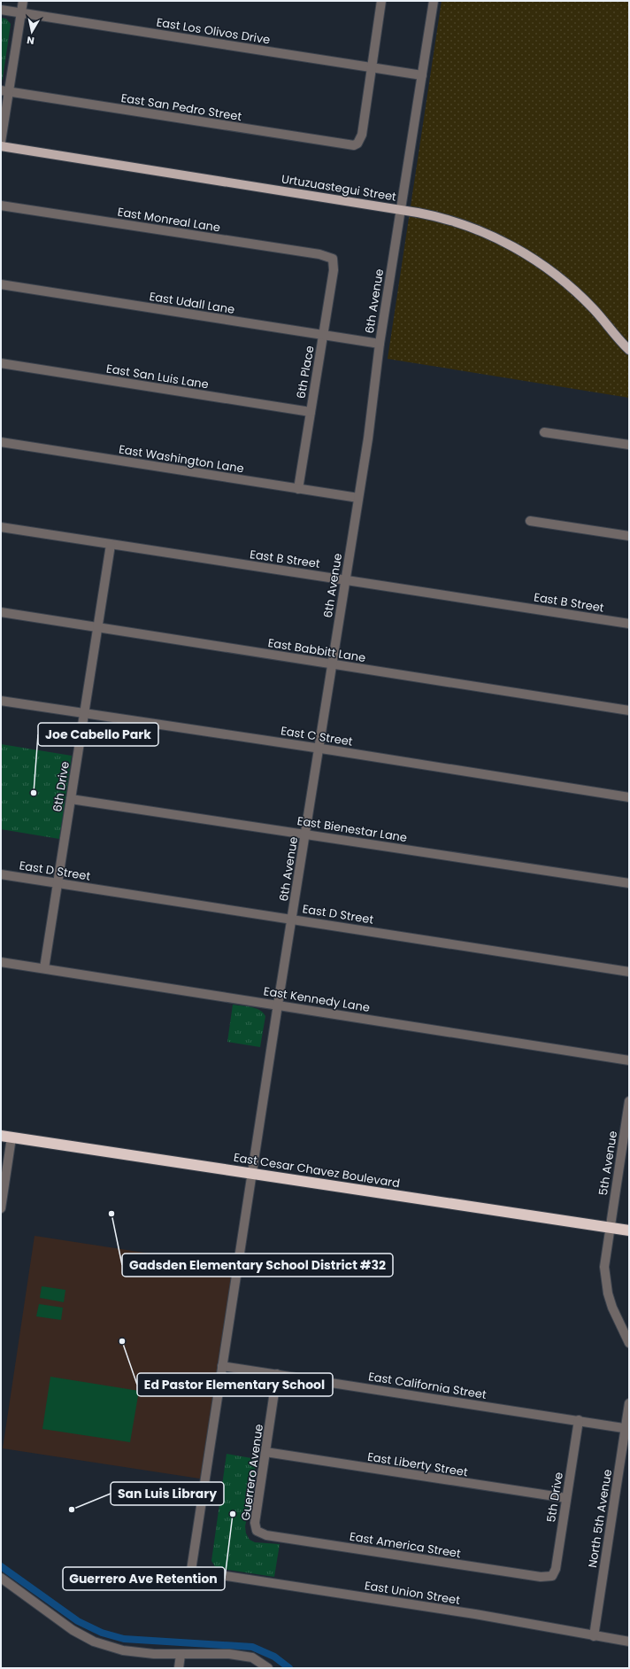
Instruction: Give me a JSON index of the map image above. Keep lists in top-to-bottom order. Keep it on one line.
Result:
{"streets":{"highway":["East Cesar Chavez Boulevard"],"main road":["Urtuzuastegui Street"],"street":["East Los Olivos Drive","East San Pedro Street","East Monreal Lane","6th Avenue","East Udall Lane","6th Place","East San Luis Lane","East Washington Lane","East B Street","East Babbitt Lane","East C Street","6th Drive","East Bienestar Lane","East D Street","East Kennedy Lane","5th Avenue","East California Street","East Liberty Street","Guerrero Avenue","5th Drive","North 5th Avenue","East America Street","East Union Street"]},"crossings":[["East Los Olivos Drive","East San Pedro Street"],["East Los Olivos Drive","6th Avenue"],["Urtuzuastegui Street","6th Avenue"],["East Monreal Lane","6th Place"],["6th Avenue","East Udall Lane"],["6th Avenue","East Washington Lane"],["6th Avenue","East B Street"],["6th Avenue","East Babbitt Lane"],["6th Avenue","East C Street"],["6th Avenue","East Bienestar Lane"],["6th Avenue","East D Street"],["6th Avenue","East Kennedy Lane"],["6th Avenue","East Cesar Chavez Boulevard"],["6th Avenue","East California Street"],["6th Avenue","East Union Street"],["East Udall Lane","6th Place"],["6th Place","East San Luis Lane"],["6th Place","East Washington Lane"],["East B Street","6th Drive"],["East Babbitt Lane","6th Drive"],["East C Street","6th Drive"],["6th Drive","East Bienestar Lane"],["6th Drive","East D Street"],["6th Drive","East Kennedy Lane"],["5th Avenue","East Cesar Chavez Boulevard"],["East California Street","Guerrero Avenue"],["East California Street","5th Drive"],["East California Street","North 5th Avenue"],["East Liberty Street","Guerrero Avenue"],["East Liberty Street","5th Drive"],["Guerrero Avenue","East America Street"],["5th Drive","East America Street"],["North 5th Avenue","East Union Street"]],"places":["Joe Cabello Park","Gadsden Elementary School District #32","Ed Pastor Elementary School","San Luis Library","Guerrero Ave Retention"],"north":"bottom"}
